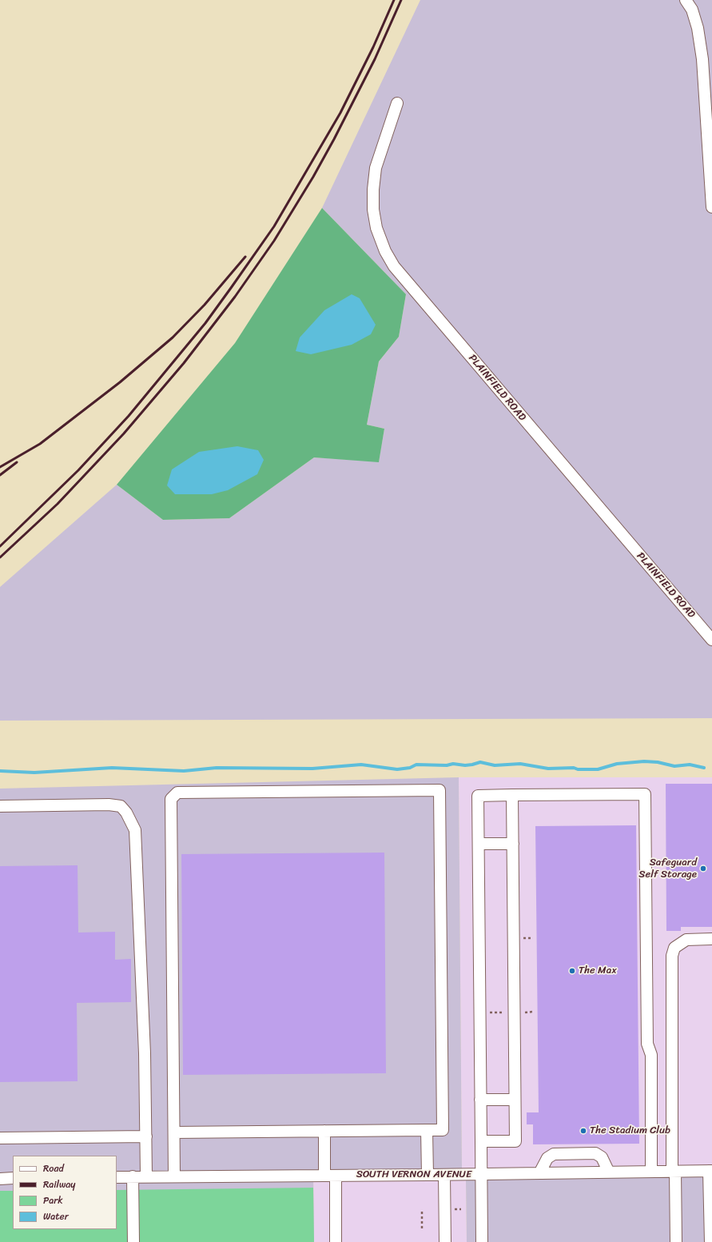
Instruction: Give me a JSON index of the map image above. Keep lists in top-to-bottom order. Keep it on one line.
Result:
{"streets":{"street":["PLAINFIELD ROAD","SOUTH VERNON AVENUE"]},"places":["Safeguard Self Storage","The Max","The Stadium Club"],"legend":["Road","Railway","Park","Water"]}
